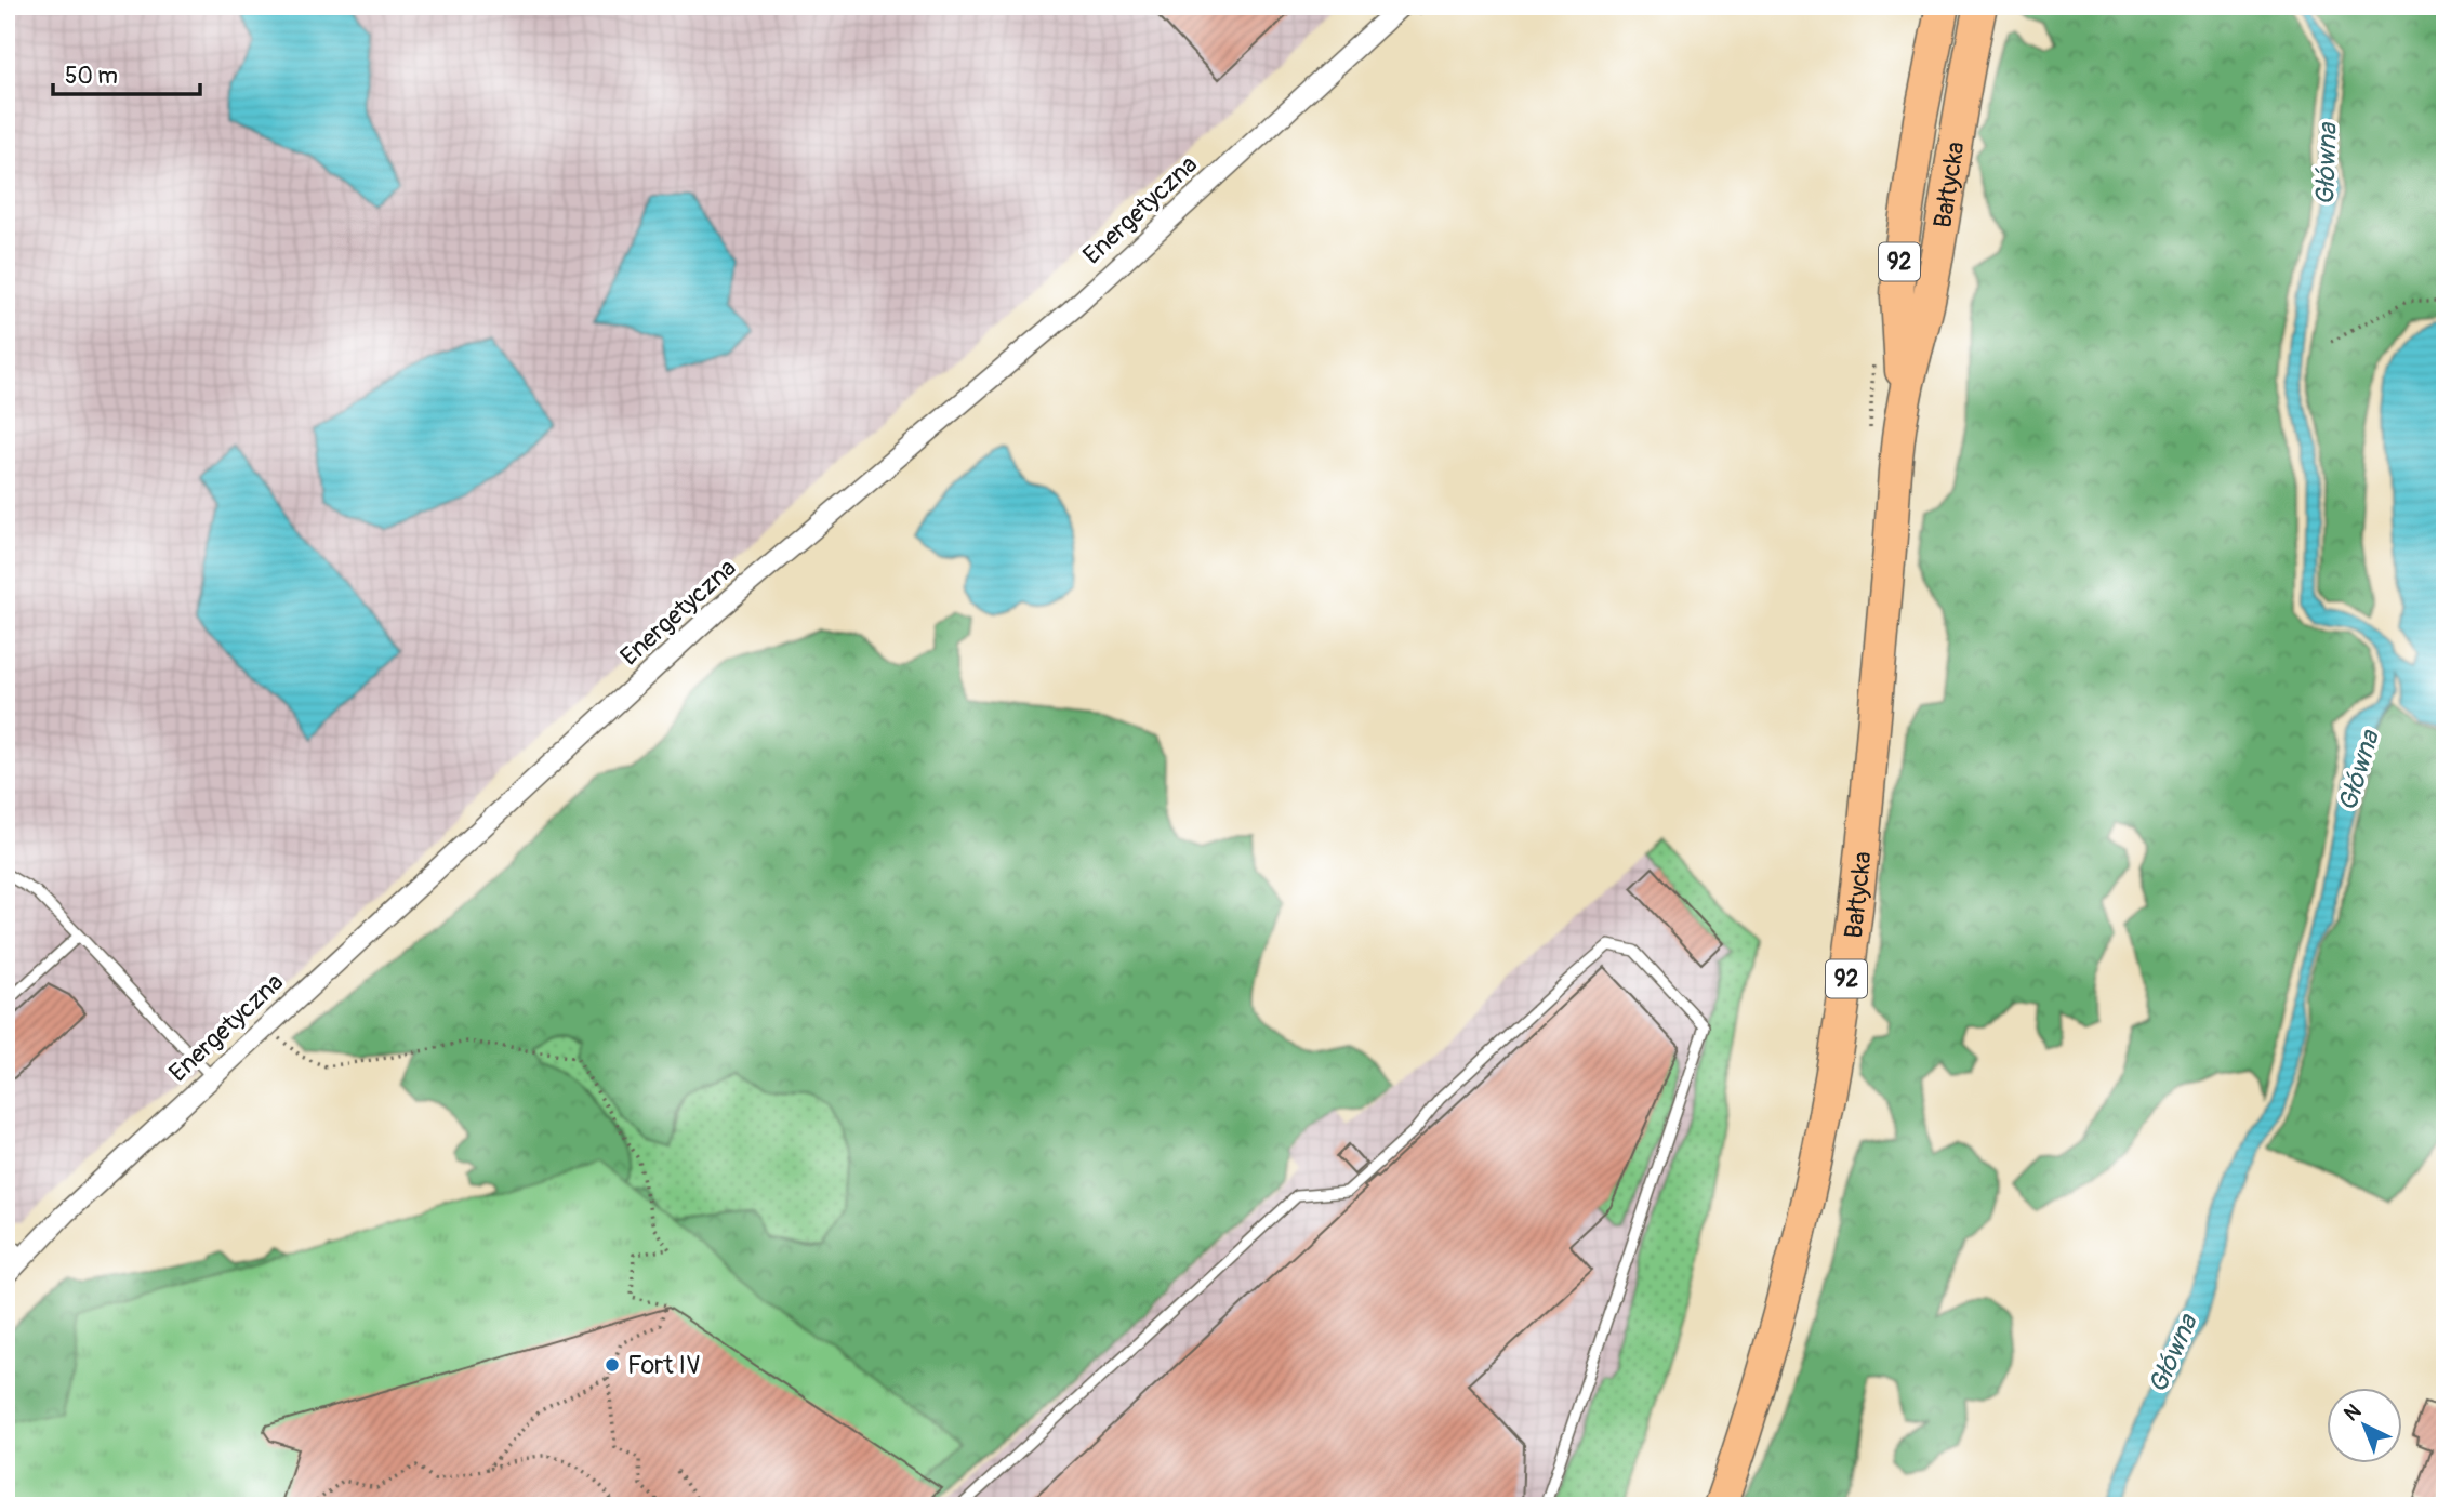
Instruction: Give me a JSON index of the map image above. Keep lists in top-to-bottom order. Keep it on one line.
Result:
{"streets":{"main road":["Bałtycka","92"],"street":["Energetyczna"]},"water":["Główna"],"places":["Fort IV"],"scale_bar":"50 m","north":"top left"}
